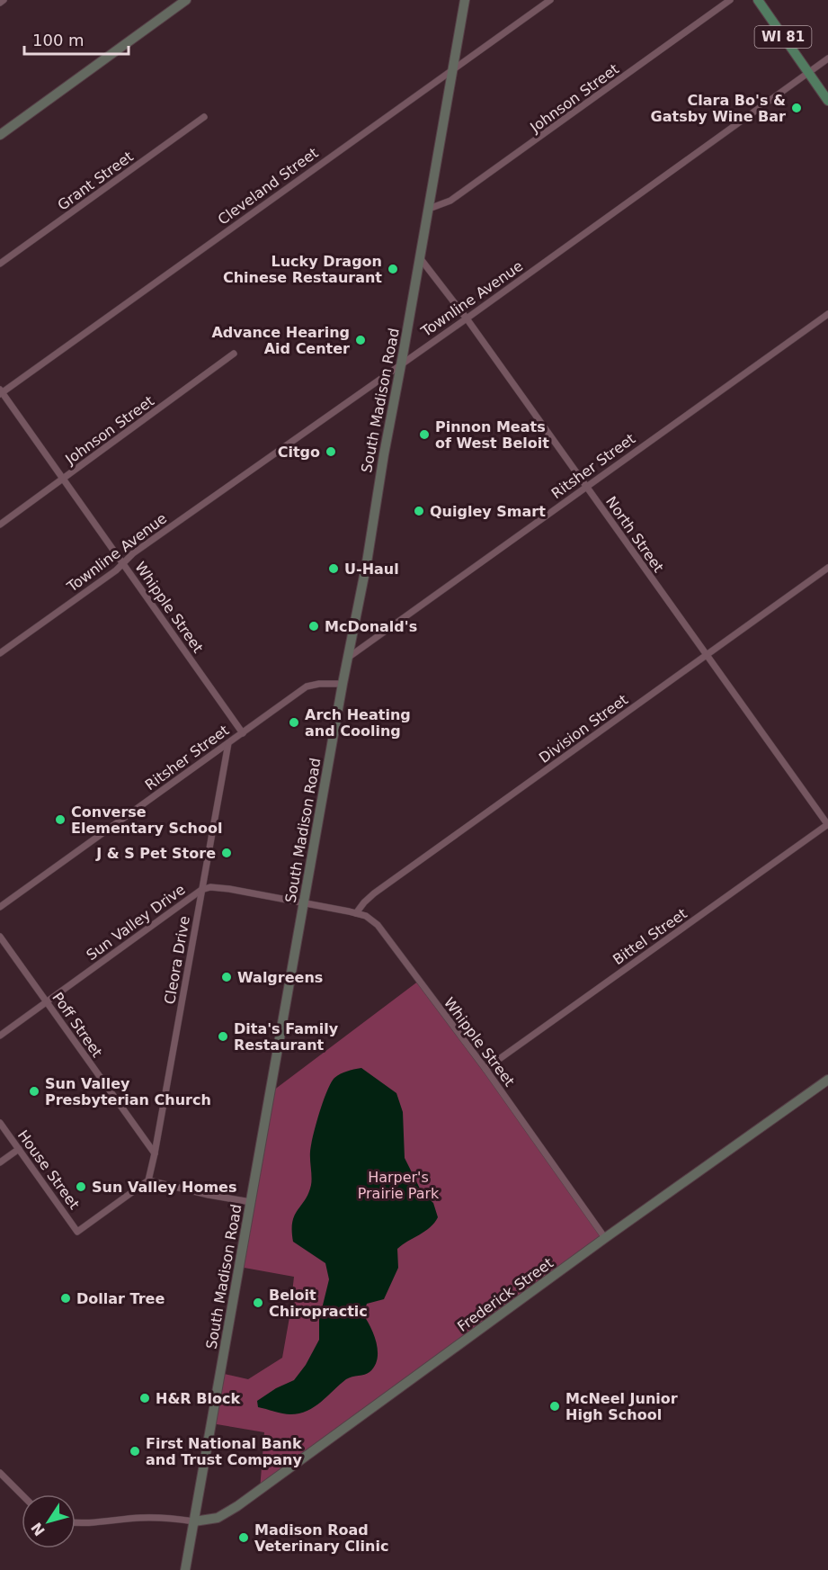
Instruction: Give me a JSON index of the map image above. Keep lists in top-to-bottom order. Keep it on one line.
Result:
{"streets":{"main road":["WI 81","South Madison Road","Frederick Street"],"street":["Johnson Street","Grant Street","Cleveland Street","Townline Avenue","Ritsher Street","North Street","Whipple Street","Division Street","Sun Valley Drive","Bittel Street","Cleora Drive","Poff Street","House Street"]},"crossings":[["WI 81","Townline Avenue"],["Johnson Street","South Madison Road"],["Johnson Street","Whipple Street"],["Cleveland Street","South Madison Road"],["Cleveland Street","Whipple Street"],["Townline Avenue","South Madison Road"],["Townline Avenue","North Street"],["Townline Avenue","Whipple Street"],["South Madison Road","Ritsher Street"],["South Madison Road","North Street"],["South Madison Road","Whipple Street"],["South Madison Road","Sun Valley Drive"],["South Madison Road","Frederick Street"],["Ritsher Street","North Street"],["Ritsher Street","Whipple Street"],["Ritsher Street","Cleora Drive"],["North Street","Division Street"],["North Street","Bittel Street"],["Whipple Street","Division Street"],["Whipple Street","Sun Valley Drive"],["Whipple Street","Bittel Street"],["Whipple Street","Frederick Street"],["Sun Valley Drive","Cleora Drive"],["Sun Valley Drive","Poff Street"],["Cleora Drive","Poff Street"],["Cleora Drive","House Street"]],"parks":["Harper's Prairie Park"],"places":["Clara Bo's & Gatsby Wine Bar","Lucky Dragon Chinese Restaurant","Advance Hearing Aid Center","Pinnon Meats of West Beloit","Citgo","Quigley Smart","U-Haul","McDonald's","Arch Heating and Cooling","Converse Elementary School","J & S Pet Store","Walgreens","Dita's Family Restaurant","Sun Valley Presbyterian Church","Sun Valley Homes","Dollar Tree","Beloit Chiropractic","H&R Block","McNeel Junior High School","First National Bank and Trust Company","Madison Road Veterinary Clinic"],"scale_bar":"100 m","north":"bottom left"}
